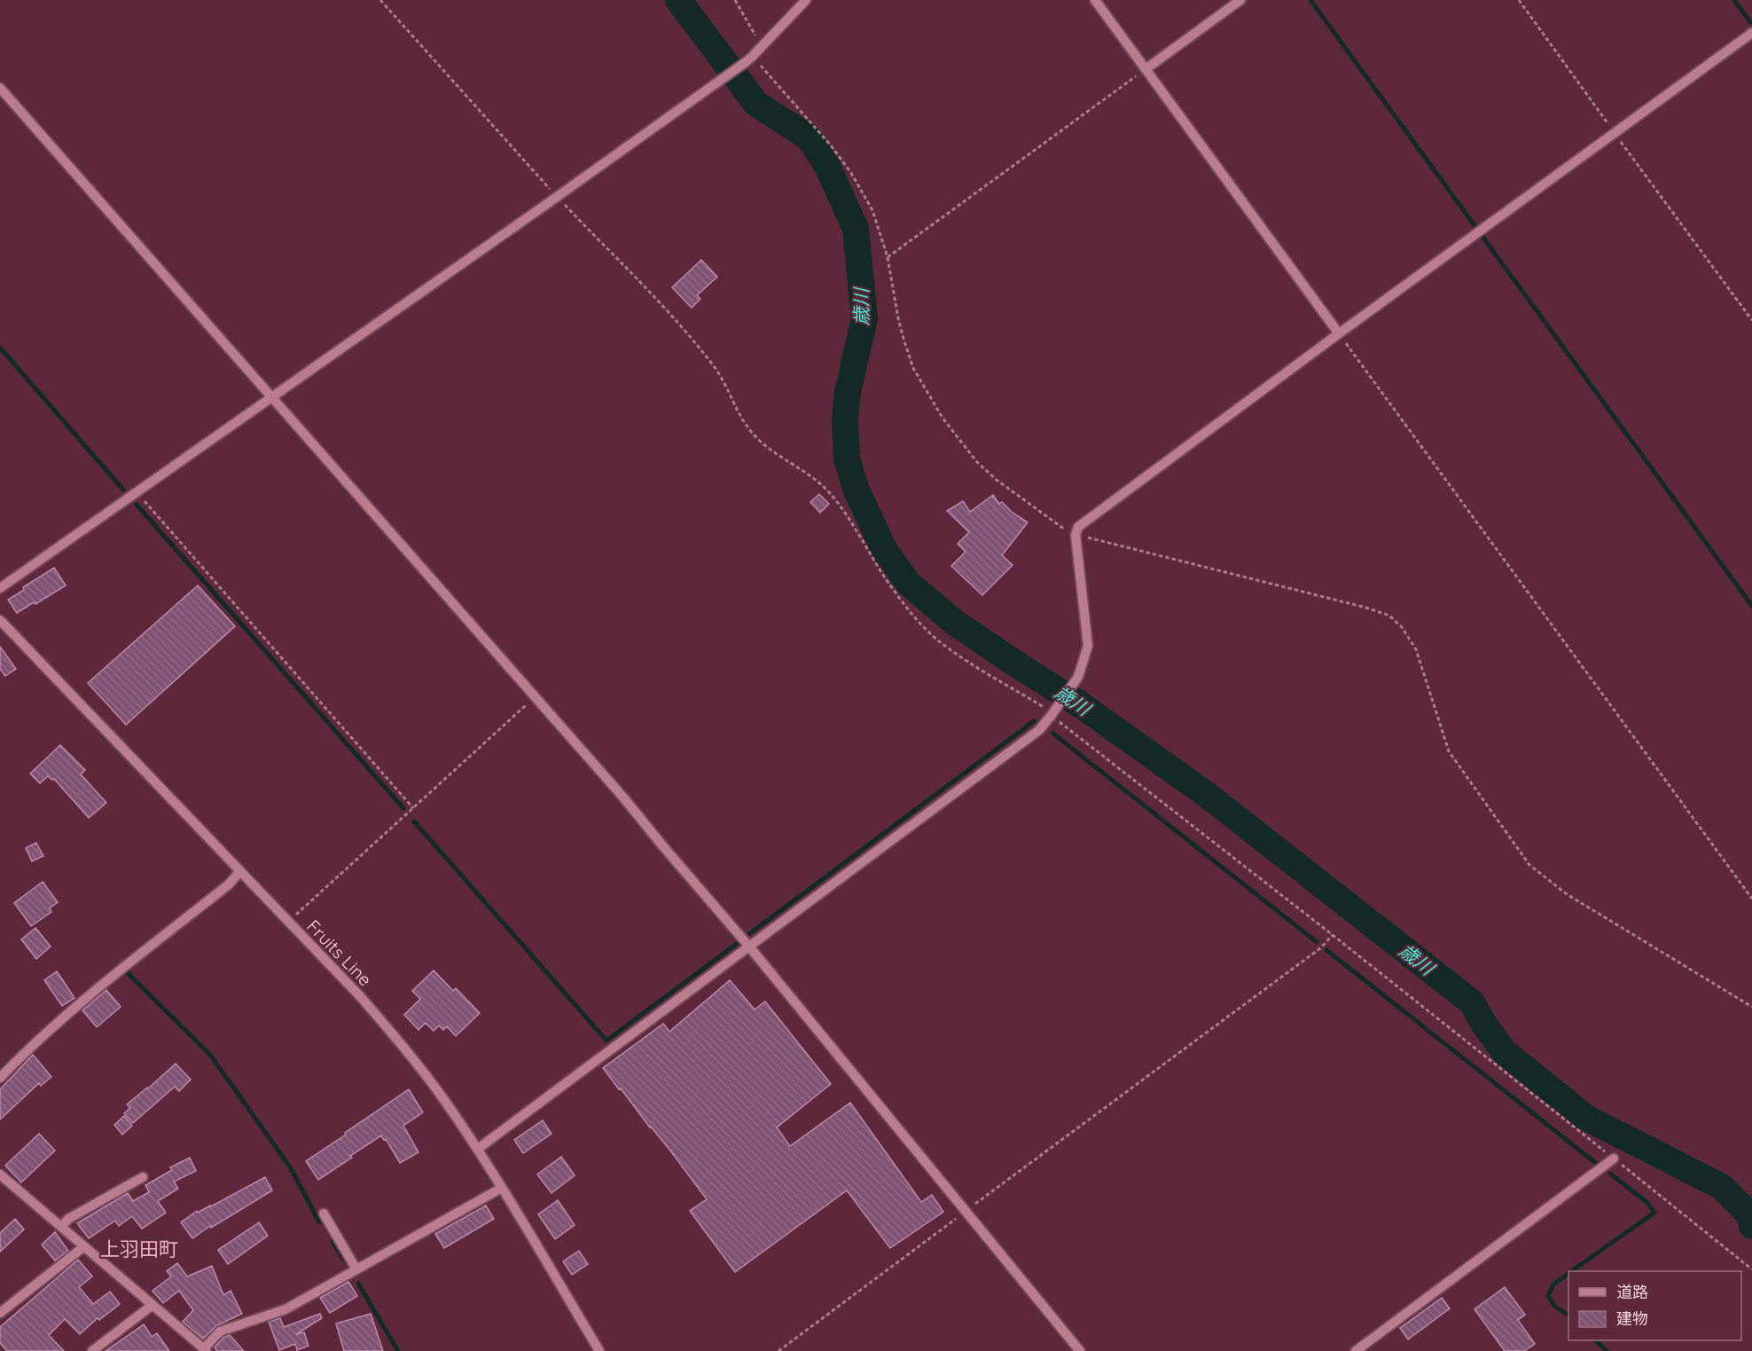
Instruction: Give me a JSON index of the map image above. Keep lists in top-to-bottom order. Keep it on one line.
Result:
{"streets":{"street":["Fruits Line"]},"districts":["上羽田町"],"water":["歳川"],"legend":["道路","建物"]}
